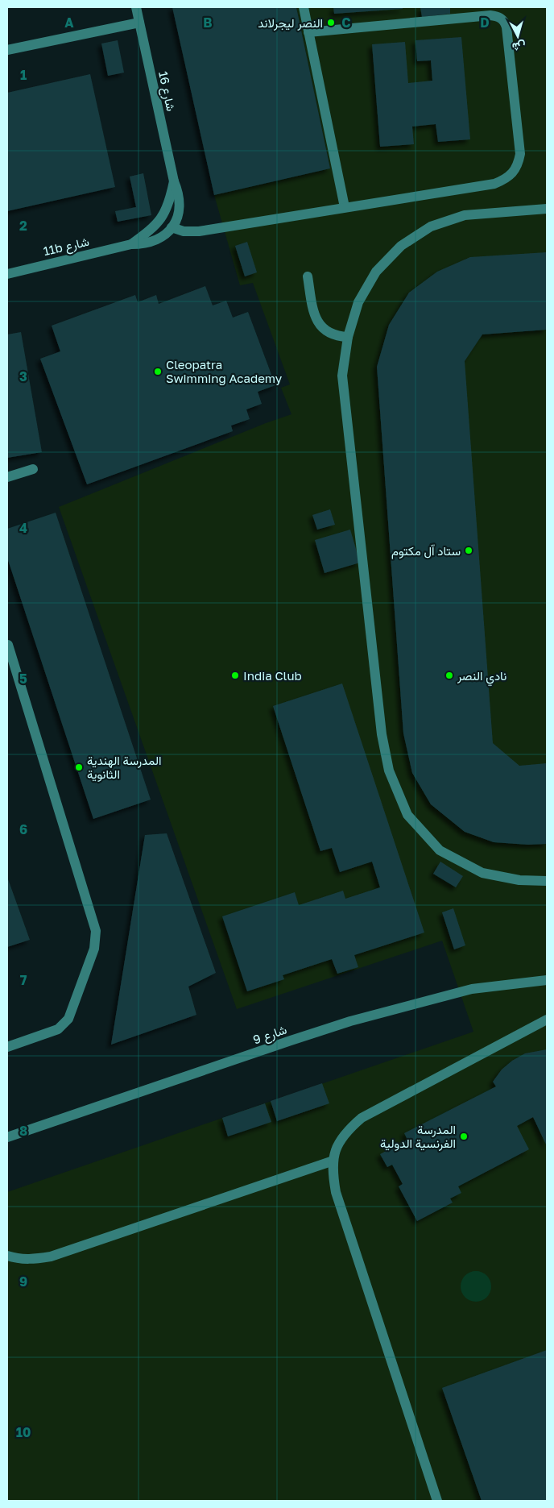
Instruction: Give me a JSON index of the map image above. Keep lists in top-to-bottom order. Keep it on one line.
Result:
{"streets":{"street":["شارع 16","11b شارع","شارع 9"]},"crossings":[["شارع 16","11b شارع"]],"places":["النصر ليجرلاند","Cleopatra Swimming Academy","ستاد اّل مكتوم","India Club","نادي النصر","المدرسة الهندية الثانوية","المدرسة الفرنسية الدولية"],"north":"bottom","grid":{"columns":["A","B","C","D"],"rows":["1","2","3","4","5","6","7","8","9","10"]}}
